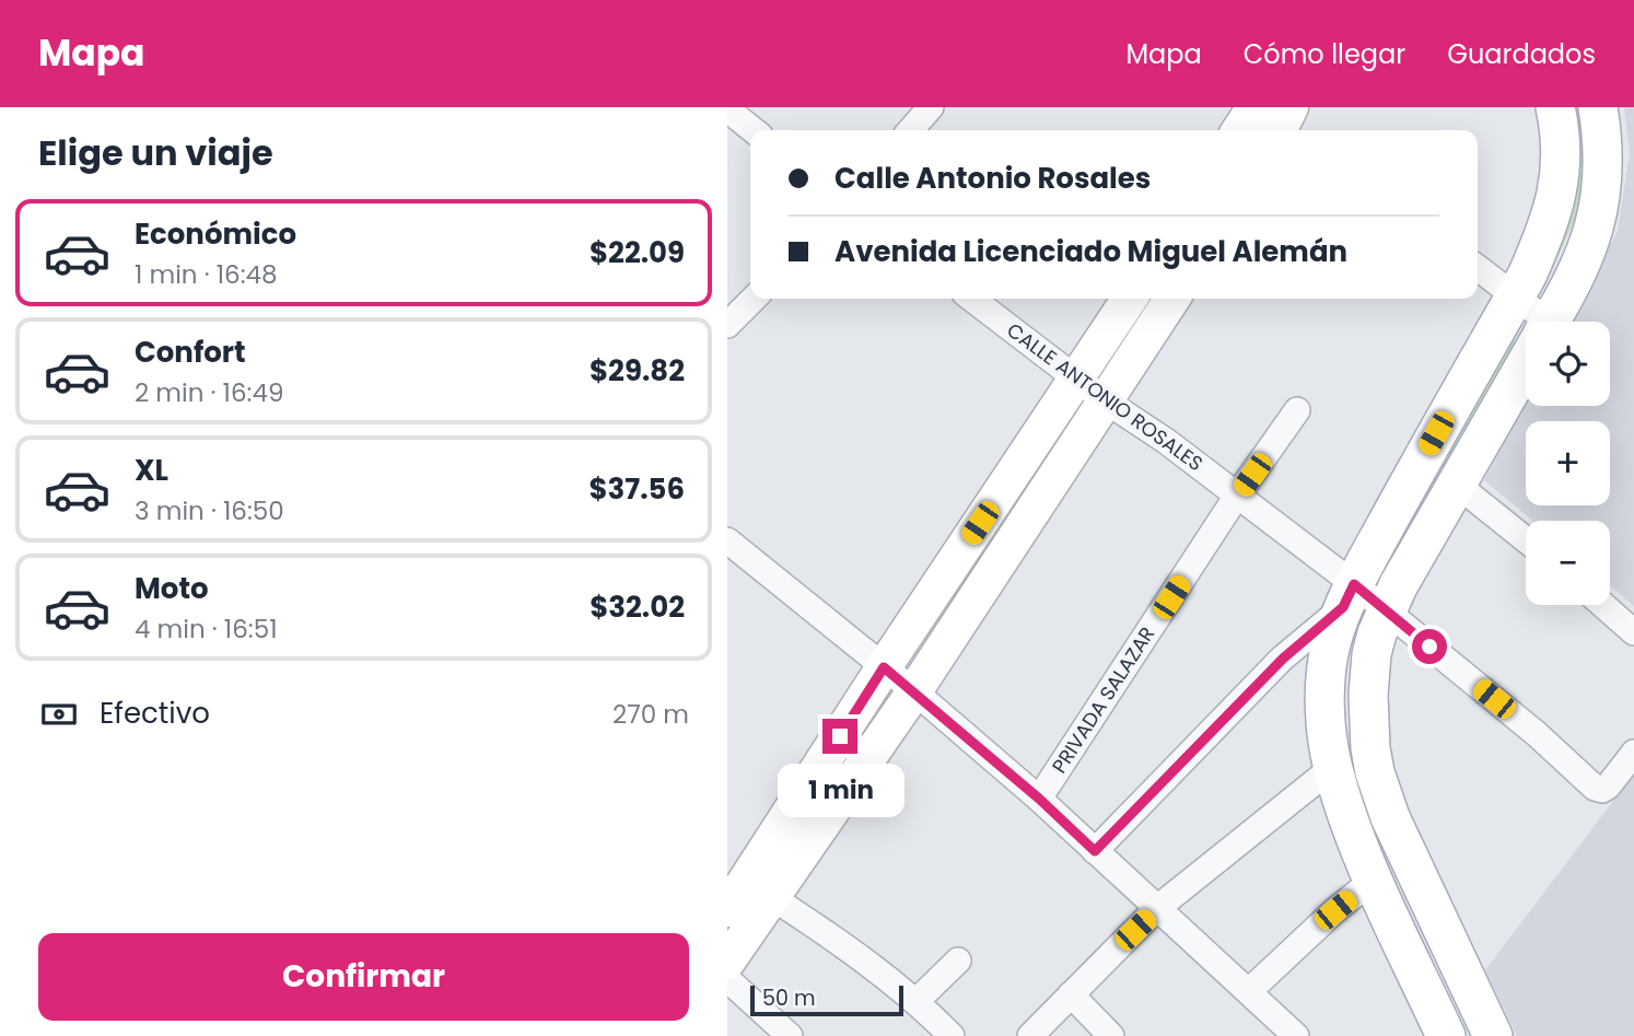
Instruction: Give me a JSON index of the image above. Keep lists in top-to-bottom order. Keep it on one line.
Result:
{"streets":{"street":["CALLE ANTONIO ROSALES","PRIVADA SALAZAR"]},"crossings":[["CALLE ANTONIO ROSALES","PRIVADA SALAZAR"]],"scale_bar":"50 m","page":{"header":"Mapa","nav":["Mapa","Cómo llegar","Guardados"],"heading":"Elige un viaje","banner":["Calle Antonio Rosales","Avenida Licenciado Miguel Alemán"],"list":[{"name":"Económico","note":"1 min · 16:48","value":"$22.09"},{"name":"Confort","note":"2 min · 16:49","value":"$29.82"},{"name":"XL","note":"3 min · 16:50","value":"$37.56"},{"name":"Moto","note":"4 min · 16:51","value":"$32.02"}],"map_buttons":["+","−"],"pay":["Efectivo","270 m"],"bubble":"1 min","buttons":"Confirmar","scale":"50 m"}}
